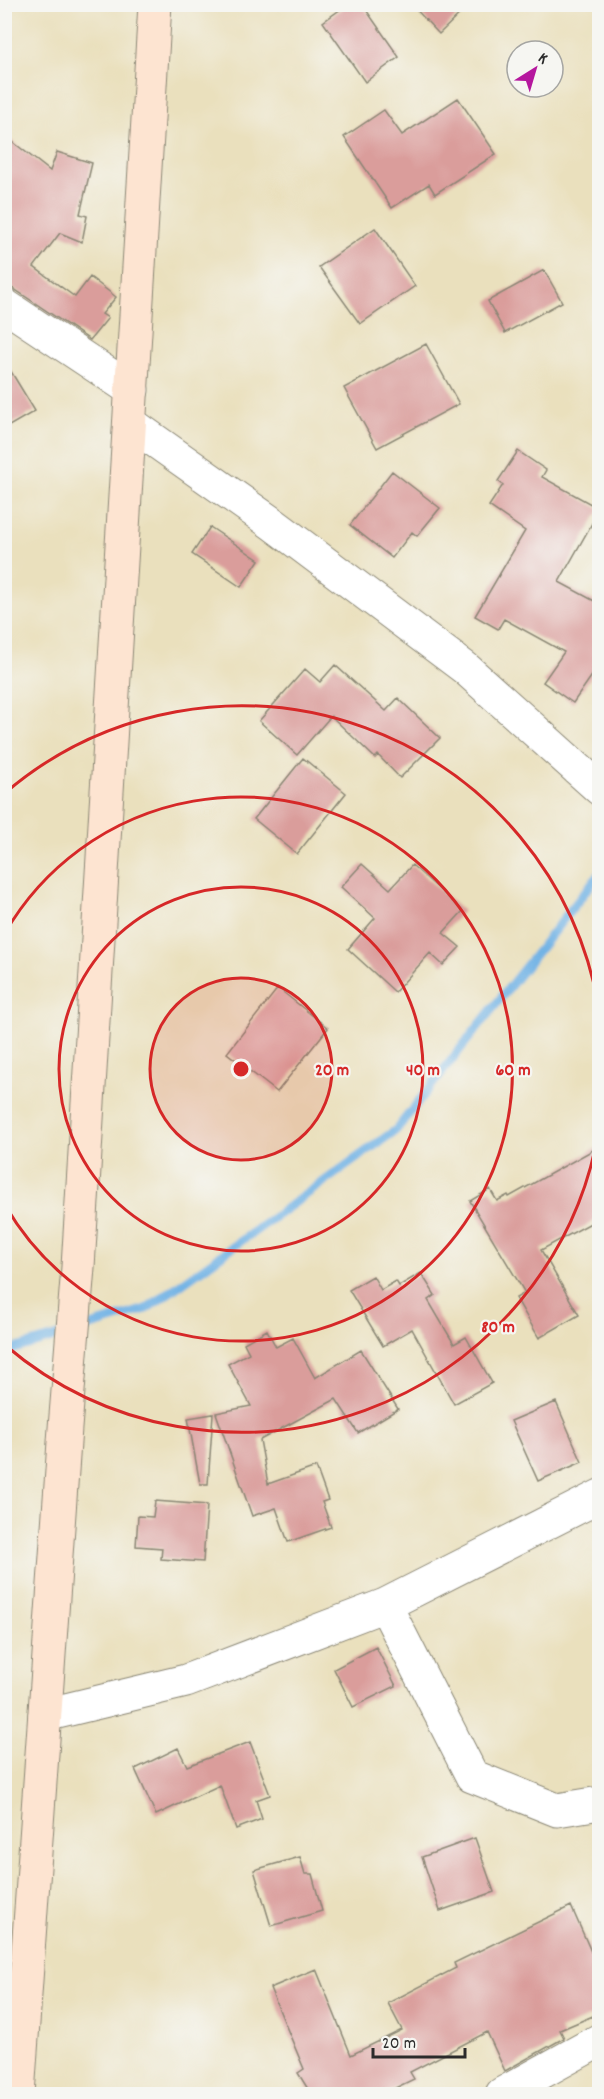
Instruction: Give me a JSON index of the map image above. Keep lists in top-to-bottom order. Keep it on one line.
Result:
{"scale_bar":"20 m","north":"top right","rings":["20 m","40 m","60 m","80 m"]}
